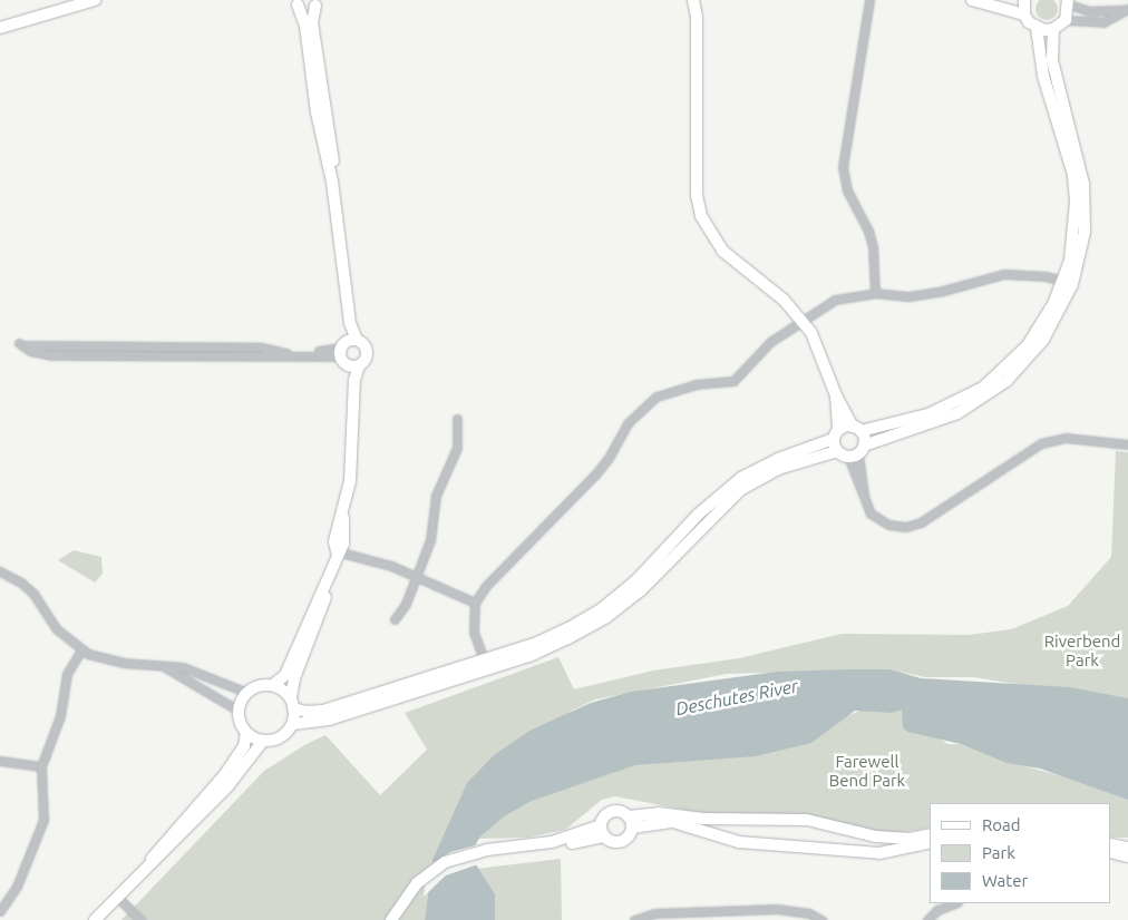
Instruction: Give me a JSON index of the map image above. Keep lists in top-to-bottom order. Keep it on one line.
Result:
{"water":["Deschutes River"],"parks":["Riverbend Park","Farewell Bend Park"],"legend":["Road","Park","Water"]}
